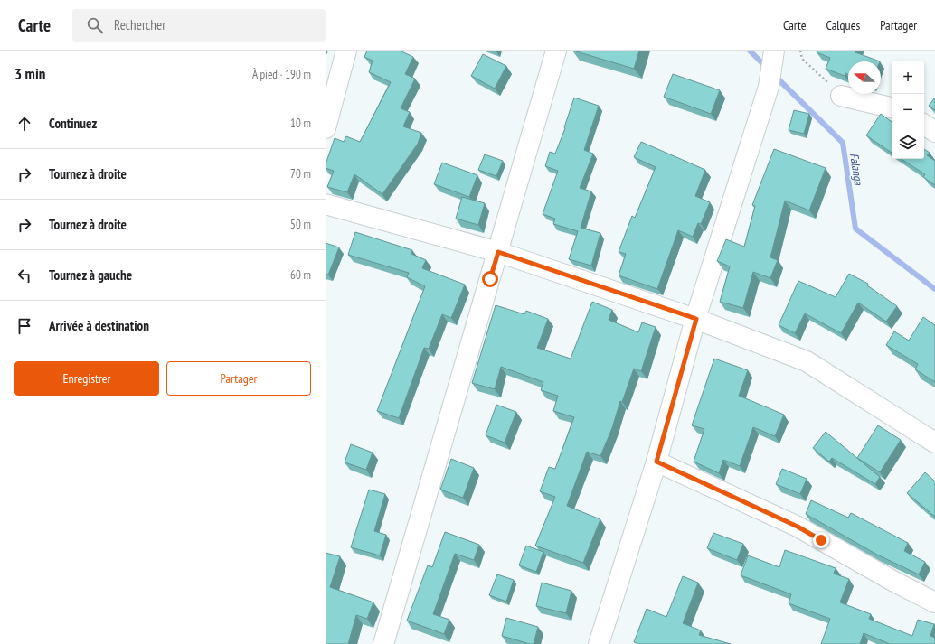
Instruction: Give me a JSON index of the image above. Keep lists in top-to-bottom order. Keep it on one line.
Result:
{"water":["Falanga"],"north":"left","page":{"header":"Carte","search":"Rechercher","nav":["Carte","Calques","Partager"],"heading":["3 min","À pied · 190 m"],"map_buttons":["+","−"],"list":[["Continuez","10 m"],["Tournez à droite","70 m"],["Tournez à droite","50 m"],["Tournez à gauche","60 m"],"Arrivée à destination"],"buttons":["Enregistrer","Partager"]}}
